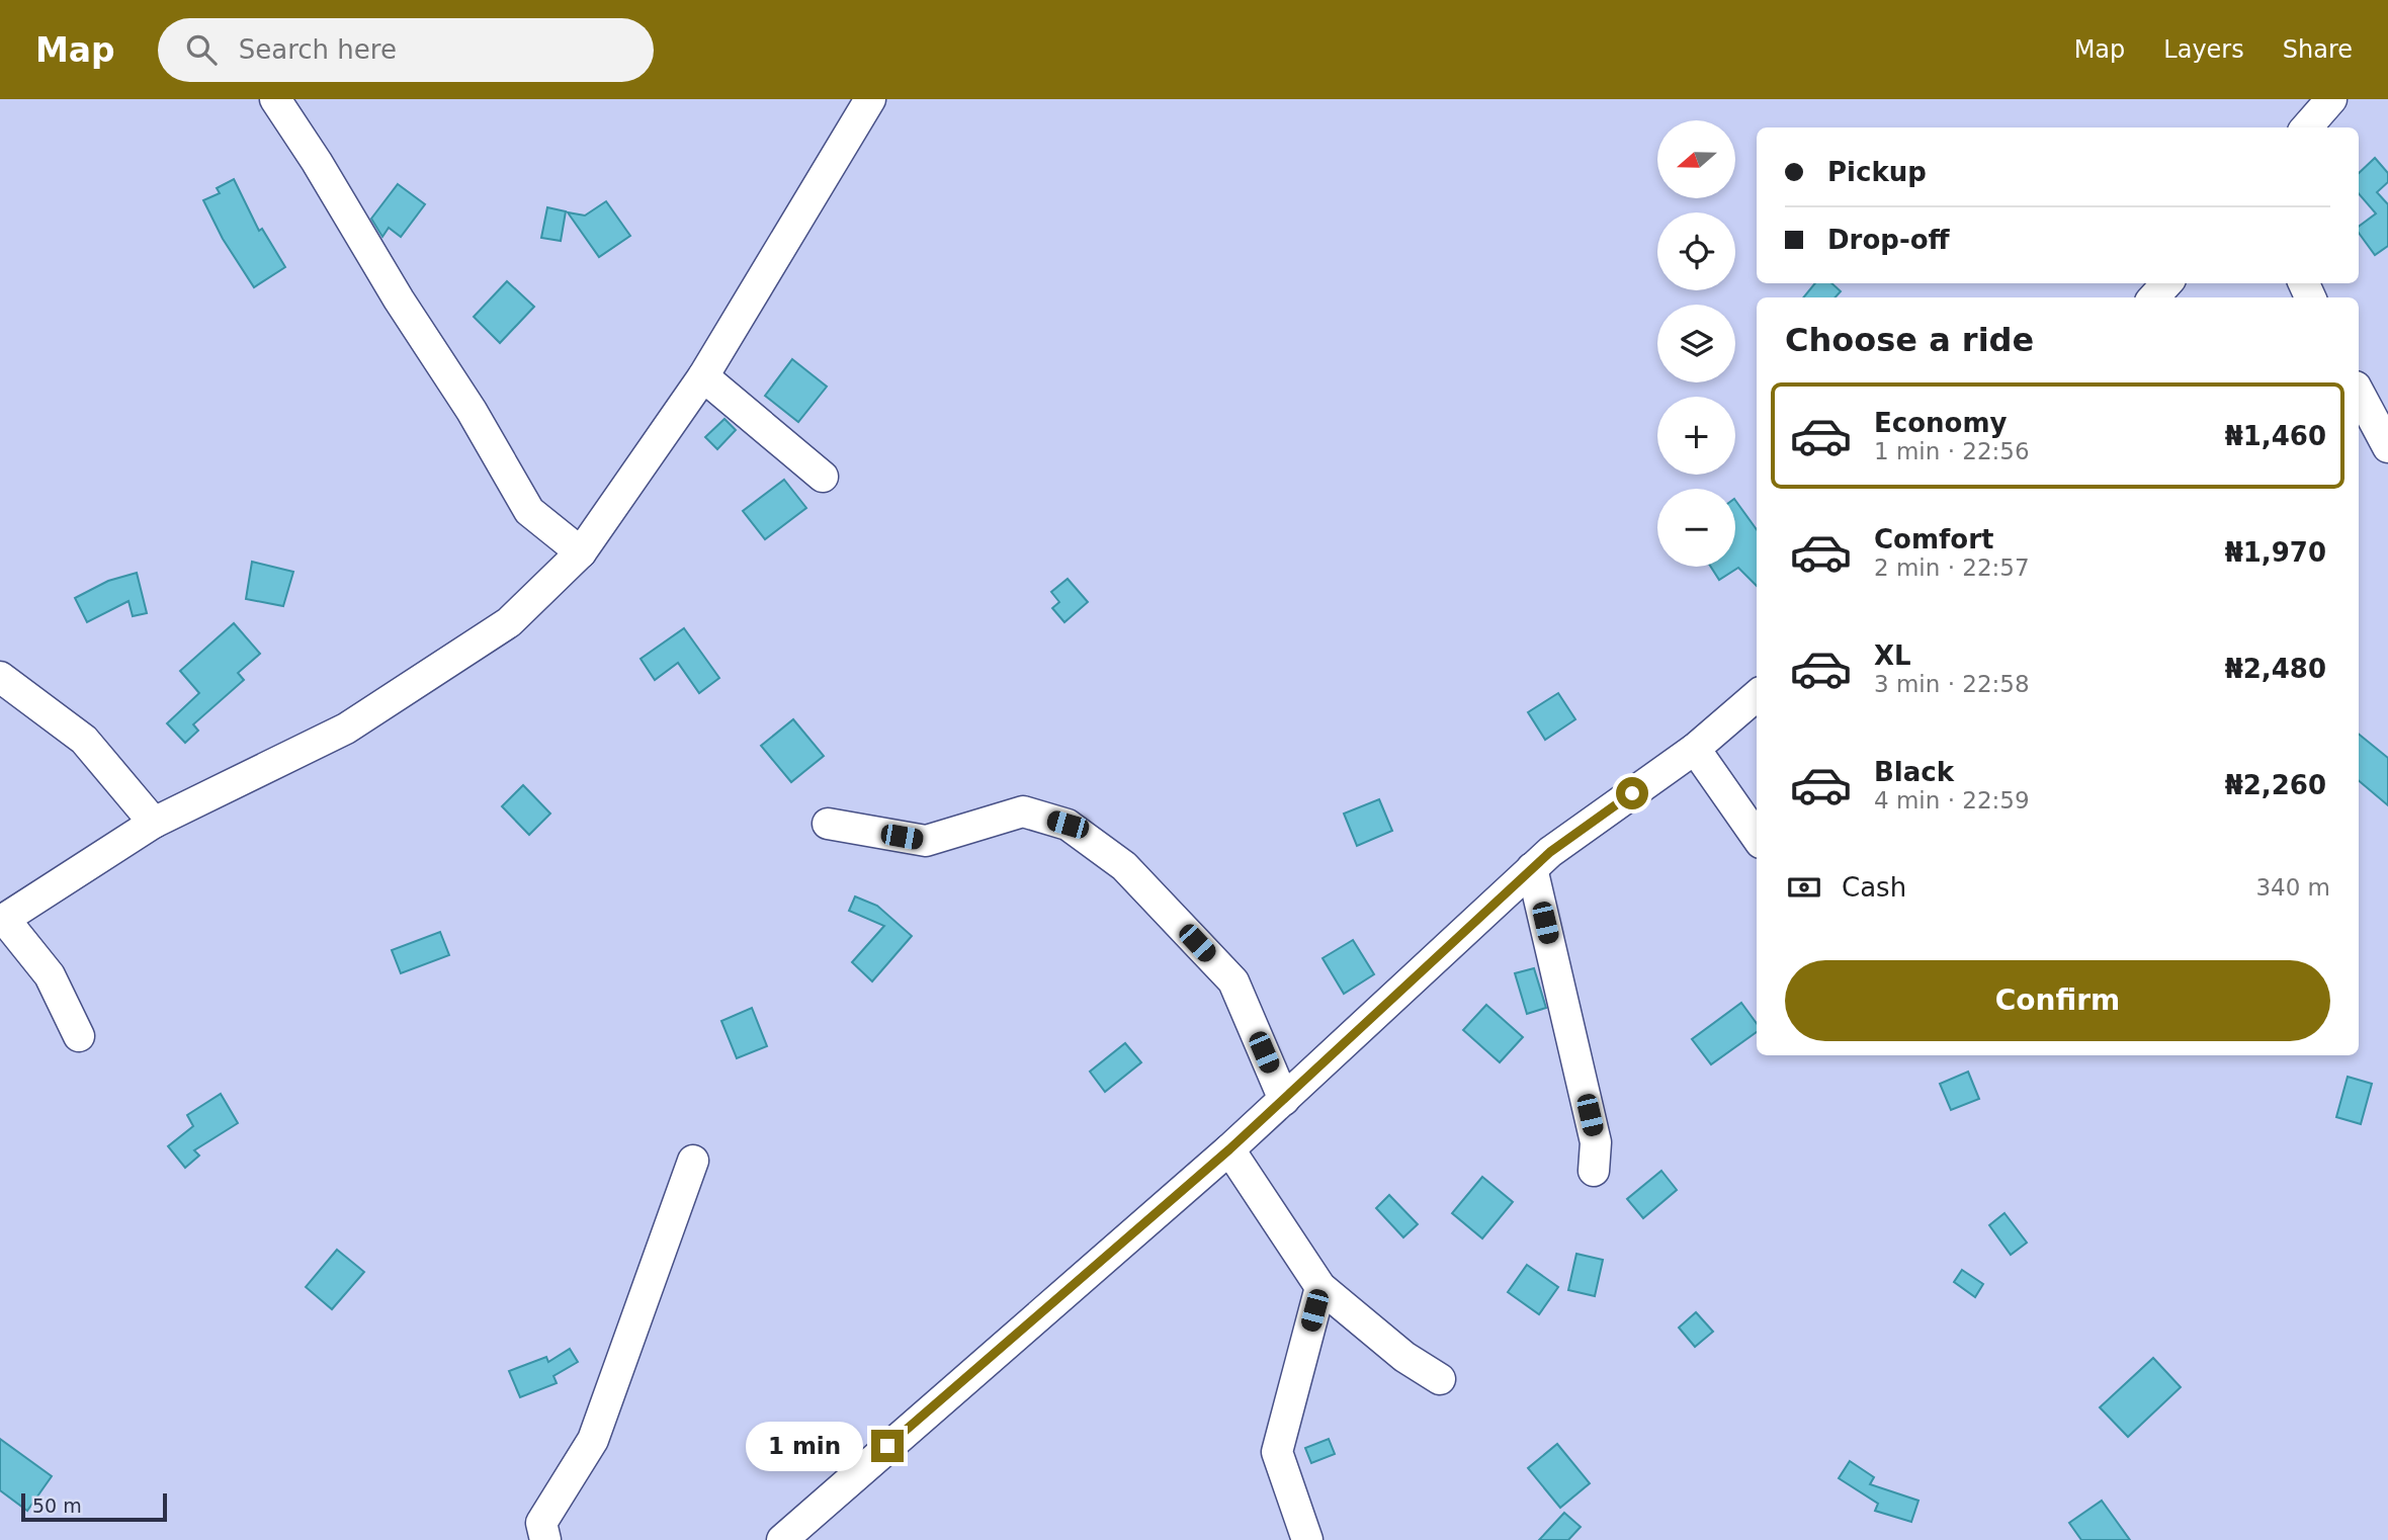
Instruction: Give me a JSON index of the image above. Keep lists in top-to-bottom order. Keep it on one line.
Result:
{"scale_bar":"50 m","north":"left","page":{"header":"Map","search":"Search here","nav":["Map","Layers","Share"],"map_buttons":["+","−"],"banner":["Pickup","Drop-off"],"heading":"Choose a ride","list":[{"name":"Economy","note":"1 min · 22:56","value":"₦1,460"},{"name":"Comfort","note":"2 min · 22:57","value":"₦1,970"},{"name":"XL","note":"3 min · 22:58","value":"₦2,480"},{"name":"Black","note":"4 min · 22:59","value":"₦2,260"}],"pay":["Cash","340 m"],"buttons":"Confirm","bubble":"1 min","scale":"50 m"}}
